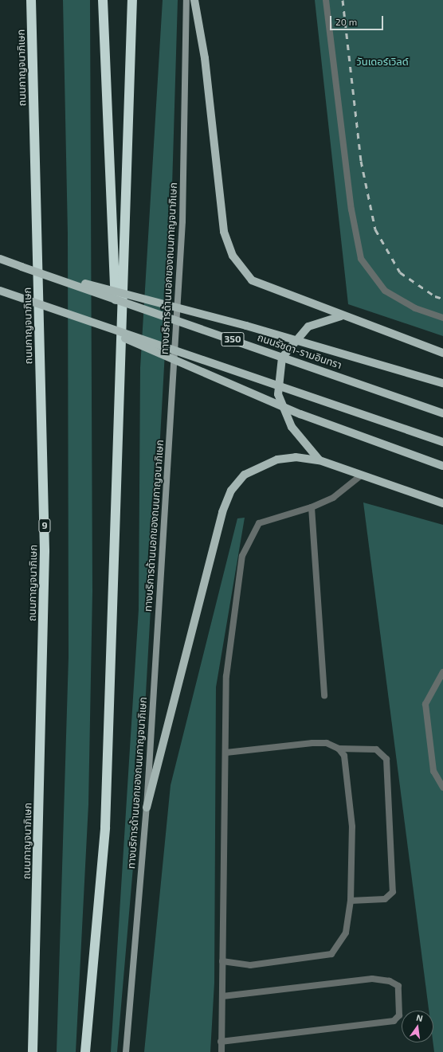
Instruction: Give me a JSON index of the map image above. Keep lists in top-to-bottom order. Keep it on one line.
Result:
{"streets":{"highway":["ถนนกาญจนาภิเษก","9"],"main road":["ทางบริการด้านนอกของถนนกาญจนาภิเษก","350","ถนนรัชดา-รามอินทรา"]},"parks":["วันเดอร์เวิลด์"],"scale_bar":"20 m","north":"top"}
